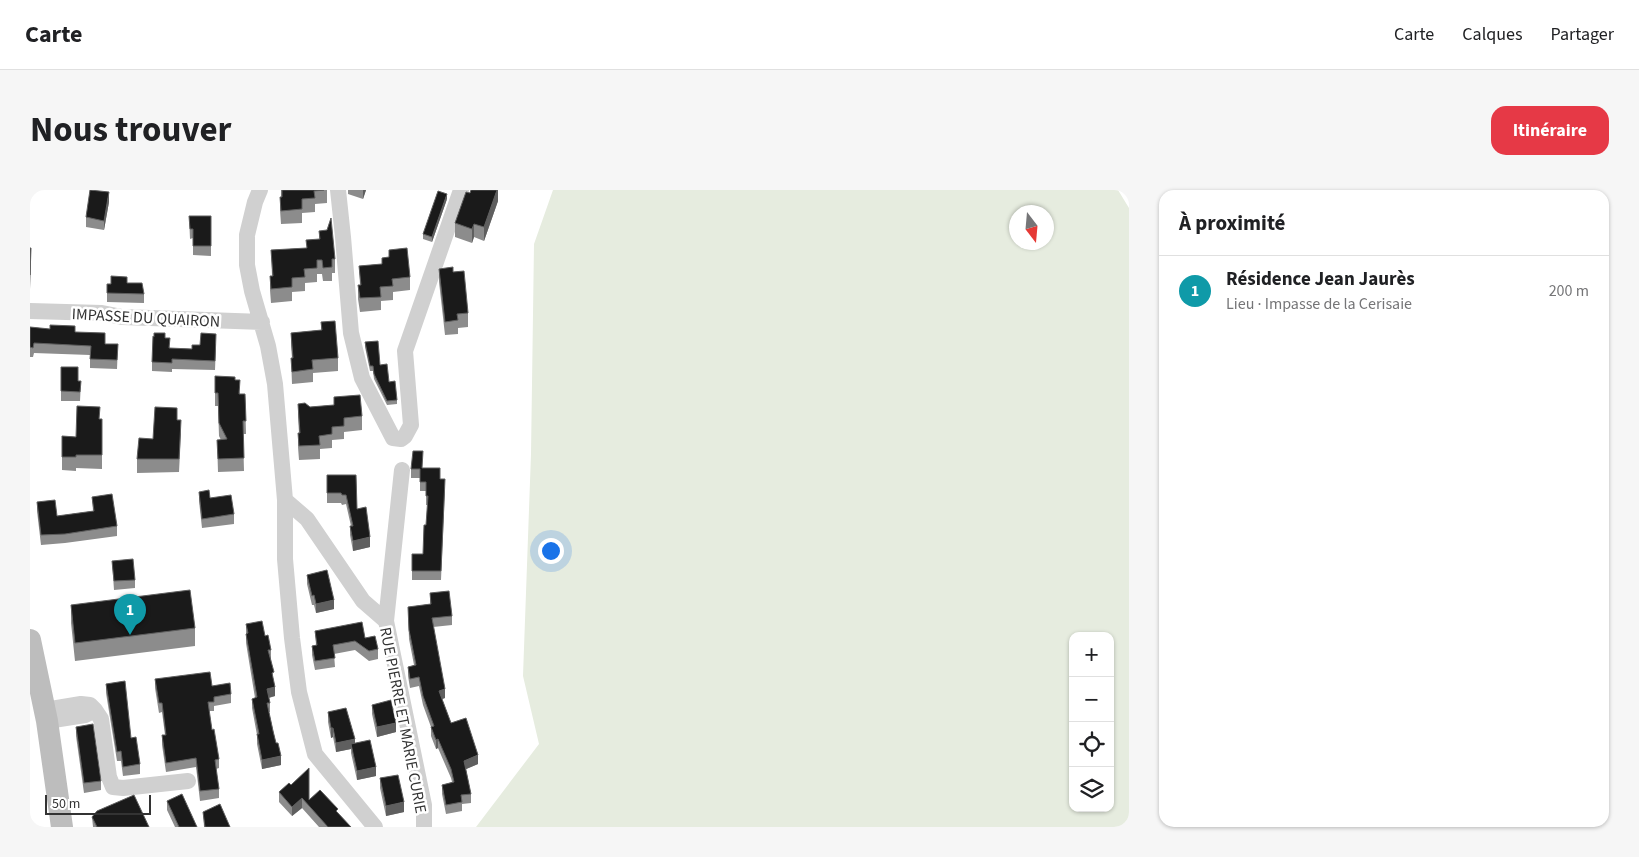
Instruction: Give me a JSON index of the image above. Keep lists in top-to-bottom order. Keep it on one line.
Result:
{"streets":{"street":["IMPASSE DU QUAIRON","RUE PIERRE ET MARIE CURIE"]},"scale_bar":"50 m","north":"bottom","page":{"header":"Carte","nav":["Carte","Calques","Partager"],"title":"Nous trouver","buttons":"Itinéraire","heading":"À proximité","list":[{"mark":"1","name":"Résidence Jean Jaurès","note":"Lieu · Impasse de la Cerisaie","value":"200 m"}],"pins":"1","map_buttons":["+","−"],"scale":"50 m"}}
